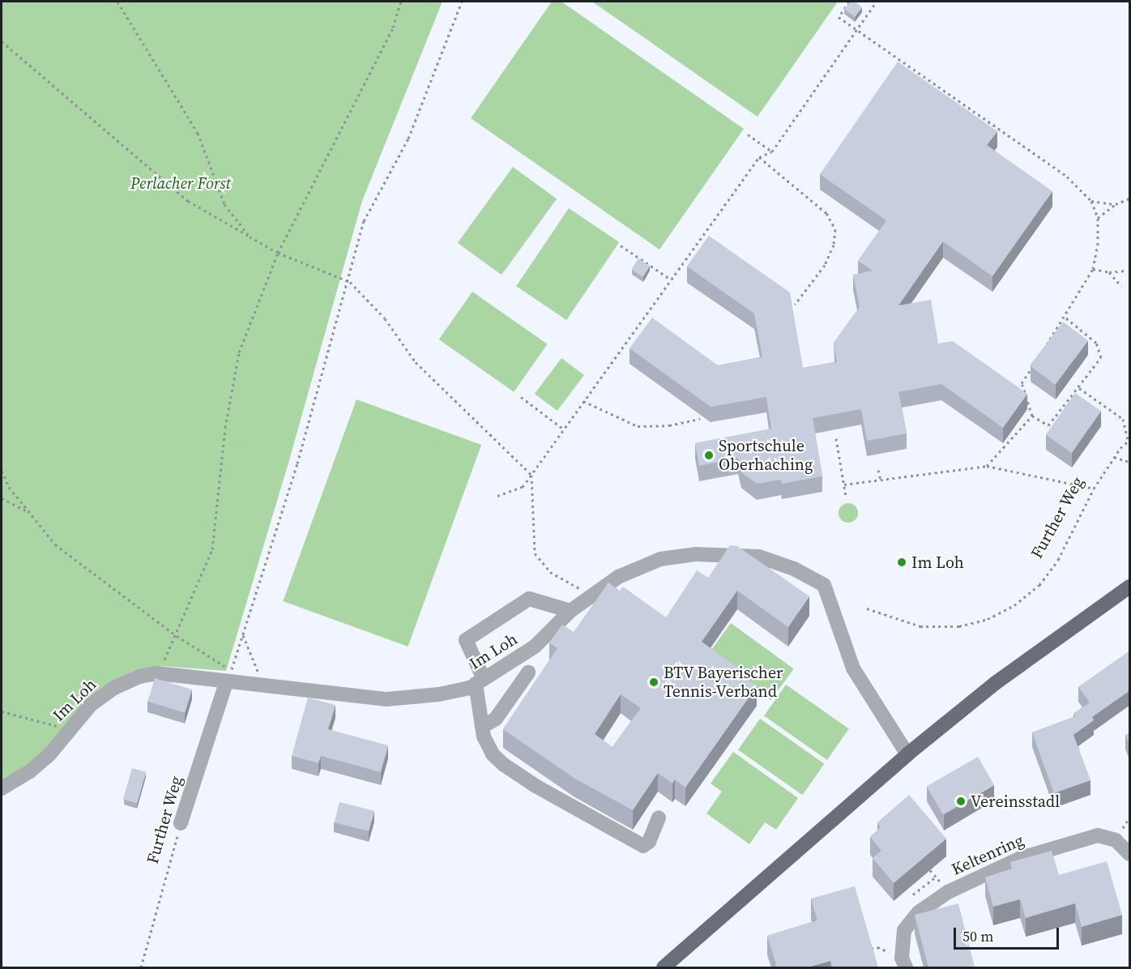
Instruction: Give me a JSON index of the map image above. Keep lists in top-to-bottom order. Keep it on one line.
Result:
{"streets":{"street":["Further Weg","Im Loh","Keltenring"]},"crossings":[["Further Weg","Im Loh"]],"parks":["Perlacher Forst"],"places":["Sportschule Oberhaching","Im Loh","BTV Bayerischer Tennis-Verband","Vereinsstadl"],"scale_bar":"50 m"}
